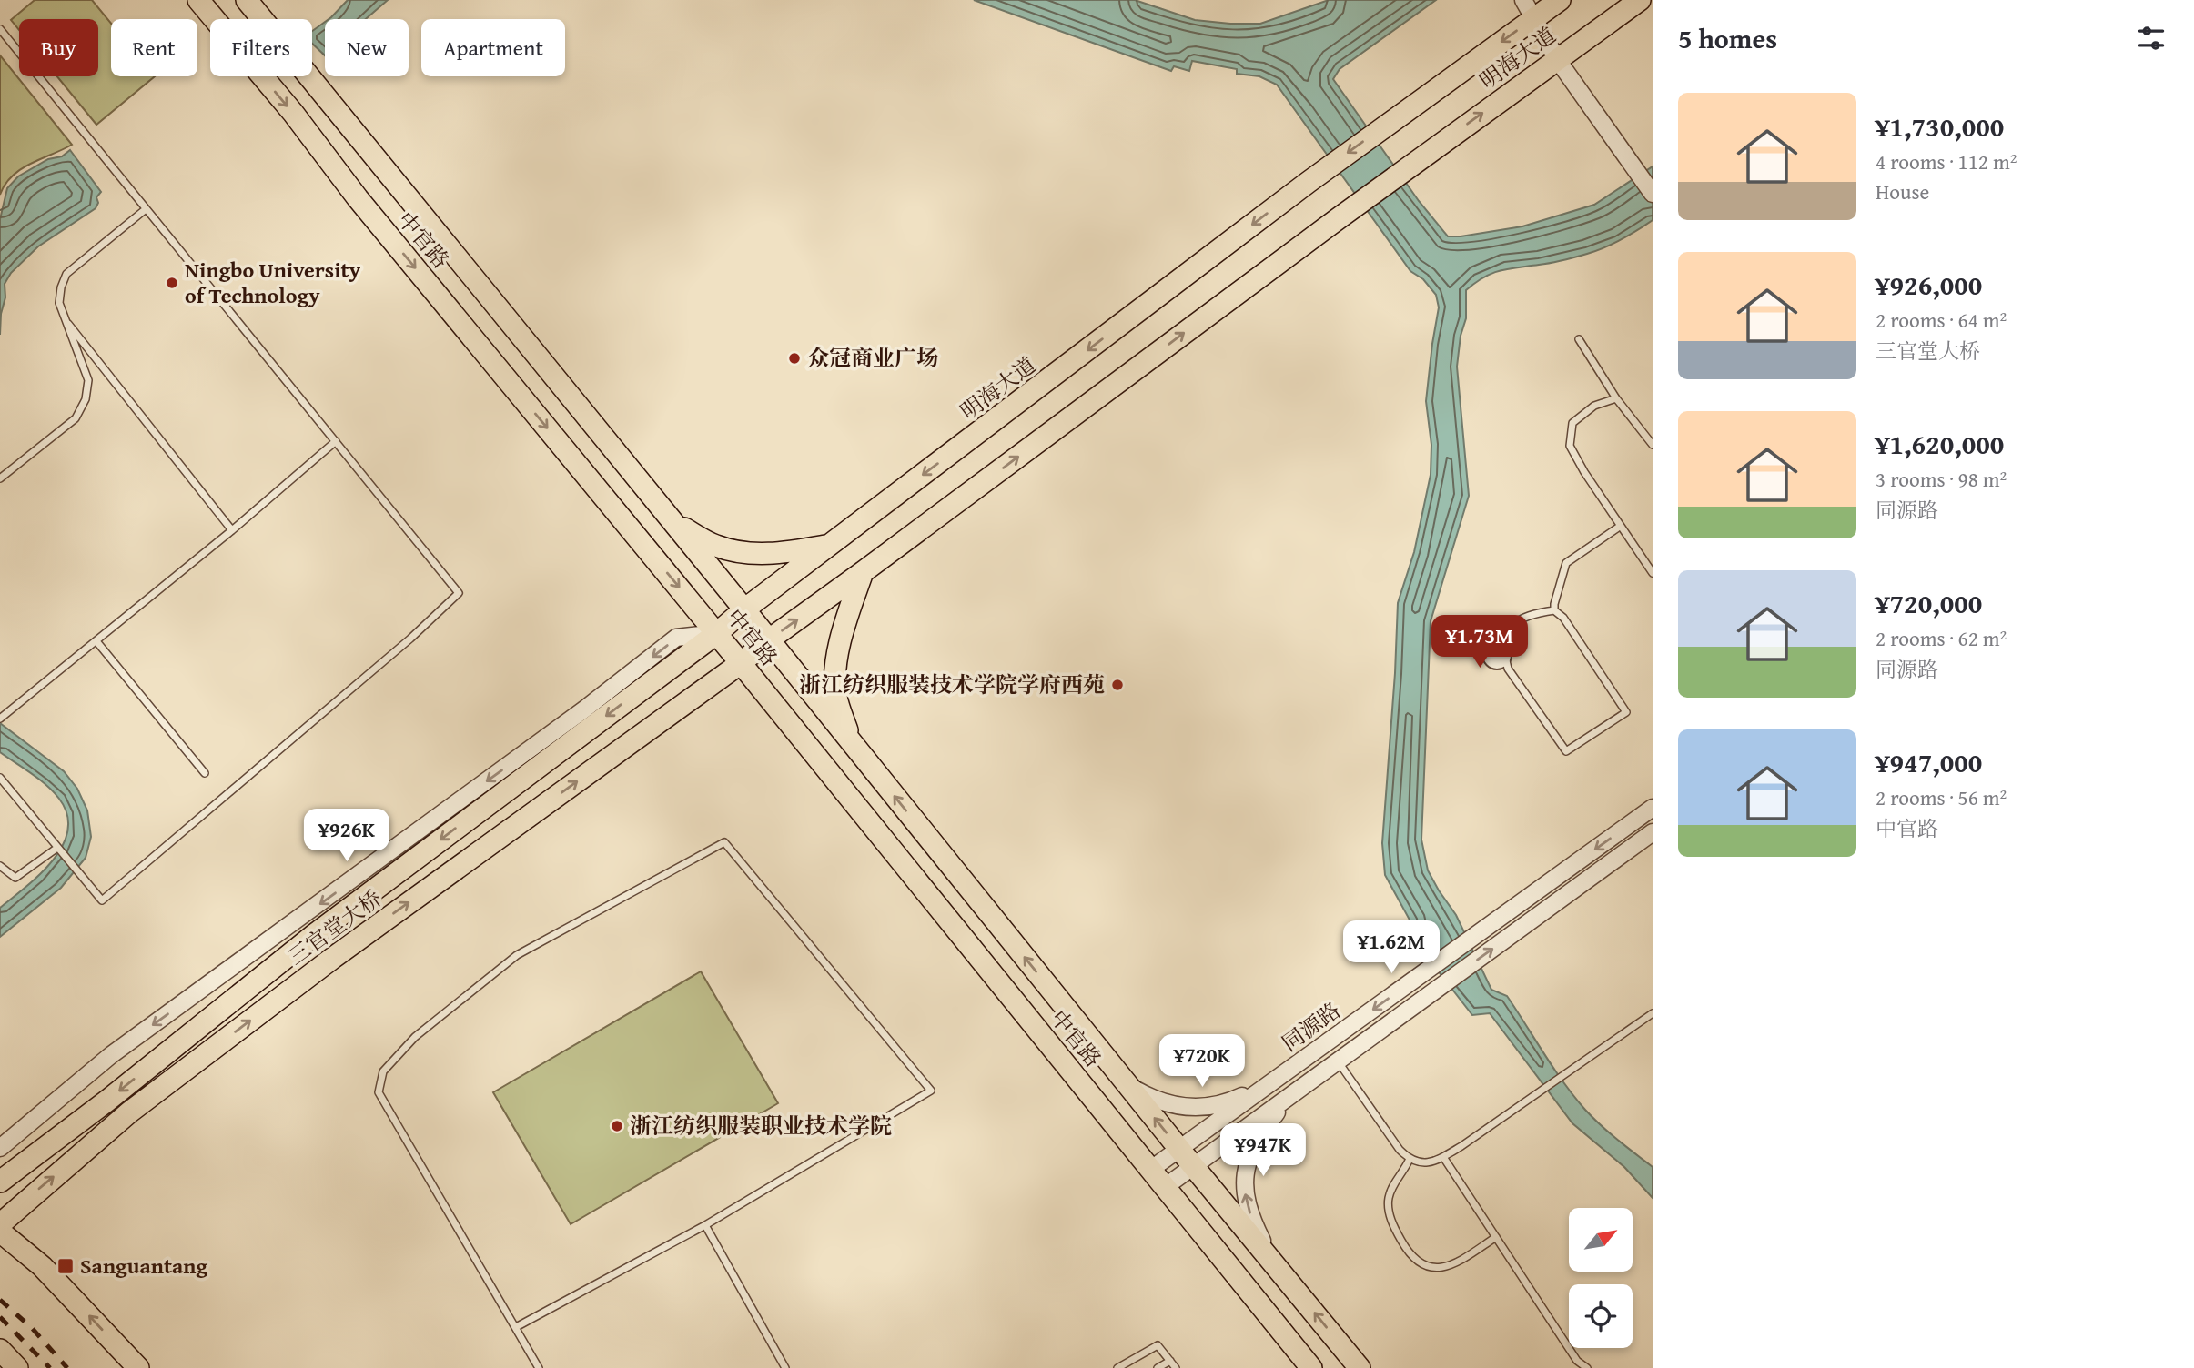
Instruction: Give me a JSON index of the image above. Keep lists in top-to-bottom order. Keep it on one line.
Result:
{"streets":{"main road":["明海大道","中官路","三官堂大桥"],"street":["同源路"]},"crossings":[["明海大道","中官路"],["明海大道","三官堂大桥"],["中官路","三官堂大桥"],["中官路","同源路"]],"places":{"other":["Ningbo University of Technology","众冠商业广场","浙江纺织服装技术学院学府西苑","浙江纺织服装职业技术学院"],"transit":["Sanguantang"]},"north":"top right","page":{"heading":"5 homes","chip":["Buy","Rent","Filters","New","Apartment"],"list":[{"name":"¥1,730,000","note":"4 rooms · 112 m² · House"},{"name":"¥926,000","note":"2 rooms · 64 m² · 三官堂大桥"},{"name":"¥1,620,000","note":"3 rooms · 98 m² · 同源路"},{"name":"¥720,000","note":"2 rooms · 62 m² · 同源路"},{"name":"¥947,000","note":"2 rooms · 56 m² · 中官路"}],"price":["¥1.73M","¥926K","¥1.62M","¥720K","¥947K"]}}
